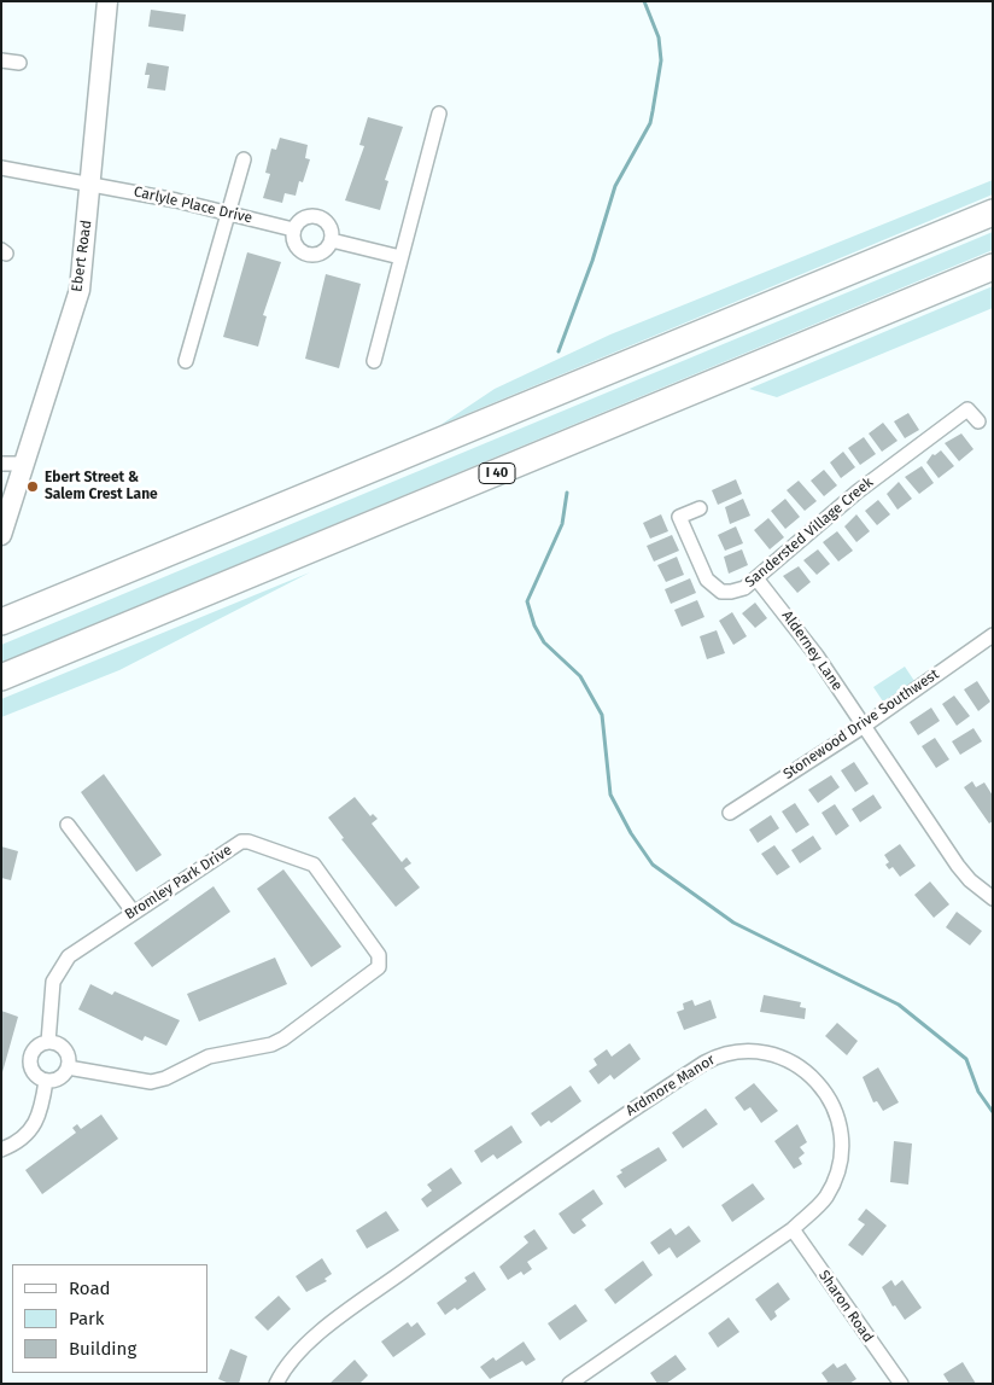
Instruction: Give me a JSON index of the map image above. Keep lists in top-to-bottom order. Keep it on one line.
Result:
{"streets":{"highway":["I 40"],"main road":["Ebert Road"],"street":["Carlyle Place Drive","Sandersted Village Creek","Alderney Lane","Stonewood Drive Southwest","Bromley Park Drive","Ardmore Manor","Sharon Road"]},"crossings":[["Carlyle Place Drive","Ebert Road"],["Sandersted Village Creek","Alderney Lane"],["Alderney Lane","Stonewood Drive Southwest"],["Ardmore Manor","Sharon Road"]],"places":["Ebert Street & Salem Crest Lane"],"legend":["Road","Park","Building"]}
